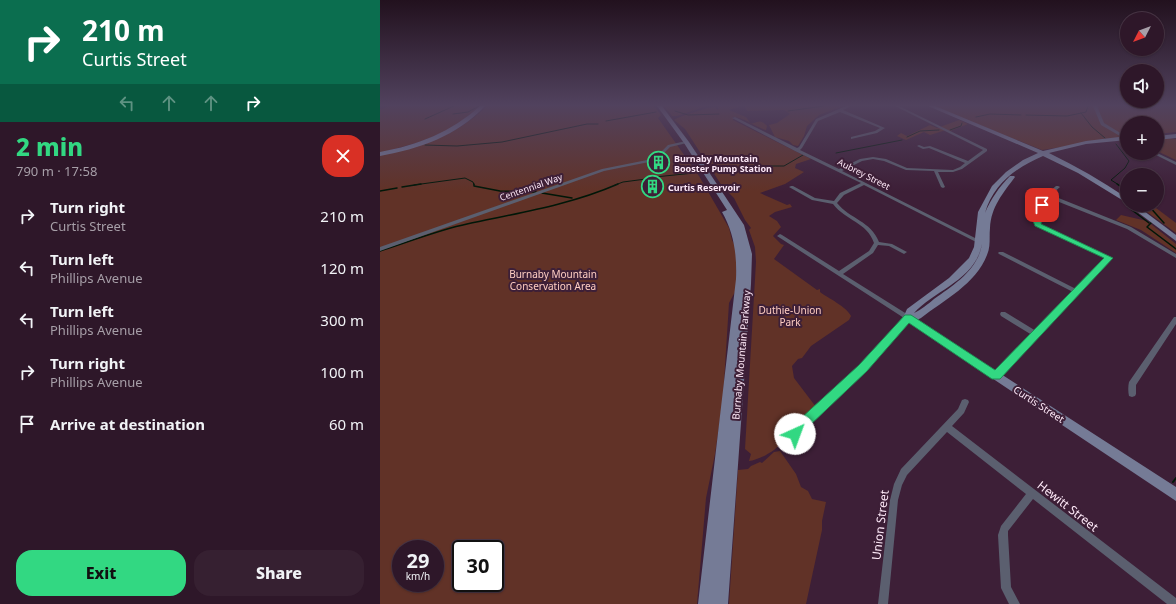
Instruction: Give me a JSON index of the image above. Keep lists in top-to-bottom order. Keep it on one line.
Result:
{"streets":{"street":["Aubrey Street","Centennial Way","Burnaby Mountain Parkway","Curtis Street","Hewitt Street","Union Street"]},"crossings":[["Centennial Way","Burnaby Mountain Parkway"],["Hewitt Street","Union Street"]],"parks":["Burnaby Mountain Conservation Area","Duthie-Union Park"],"places":{"building":["Burnaby Mountain Booster Pump Station","Curtis Reservoir"]},"north":"bottom left","page":{"turn":["210 m","Curtis Street"],"map_buttons":["+","−"],"heading":["2 min","790 m · 17:58"],"list":[{"name":"Turn right","note":"Curtis Street","value":"210 m"},{"name":"Turn left","note":"Phillips Avenue","value":"120 m"},{"name":"Turn left","note":"Phillips Avenue","value":"300 m"},{"name":"Turn right","note":"Phillips Avenue","value":"100 m"},{"name":"Arrive at destination","value":"60 m"}],"speed":"29 km/h","limit":"30","buttons":["Exit","Share"]}}
